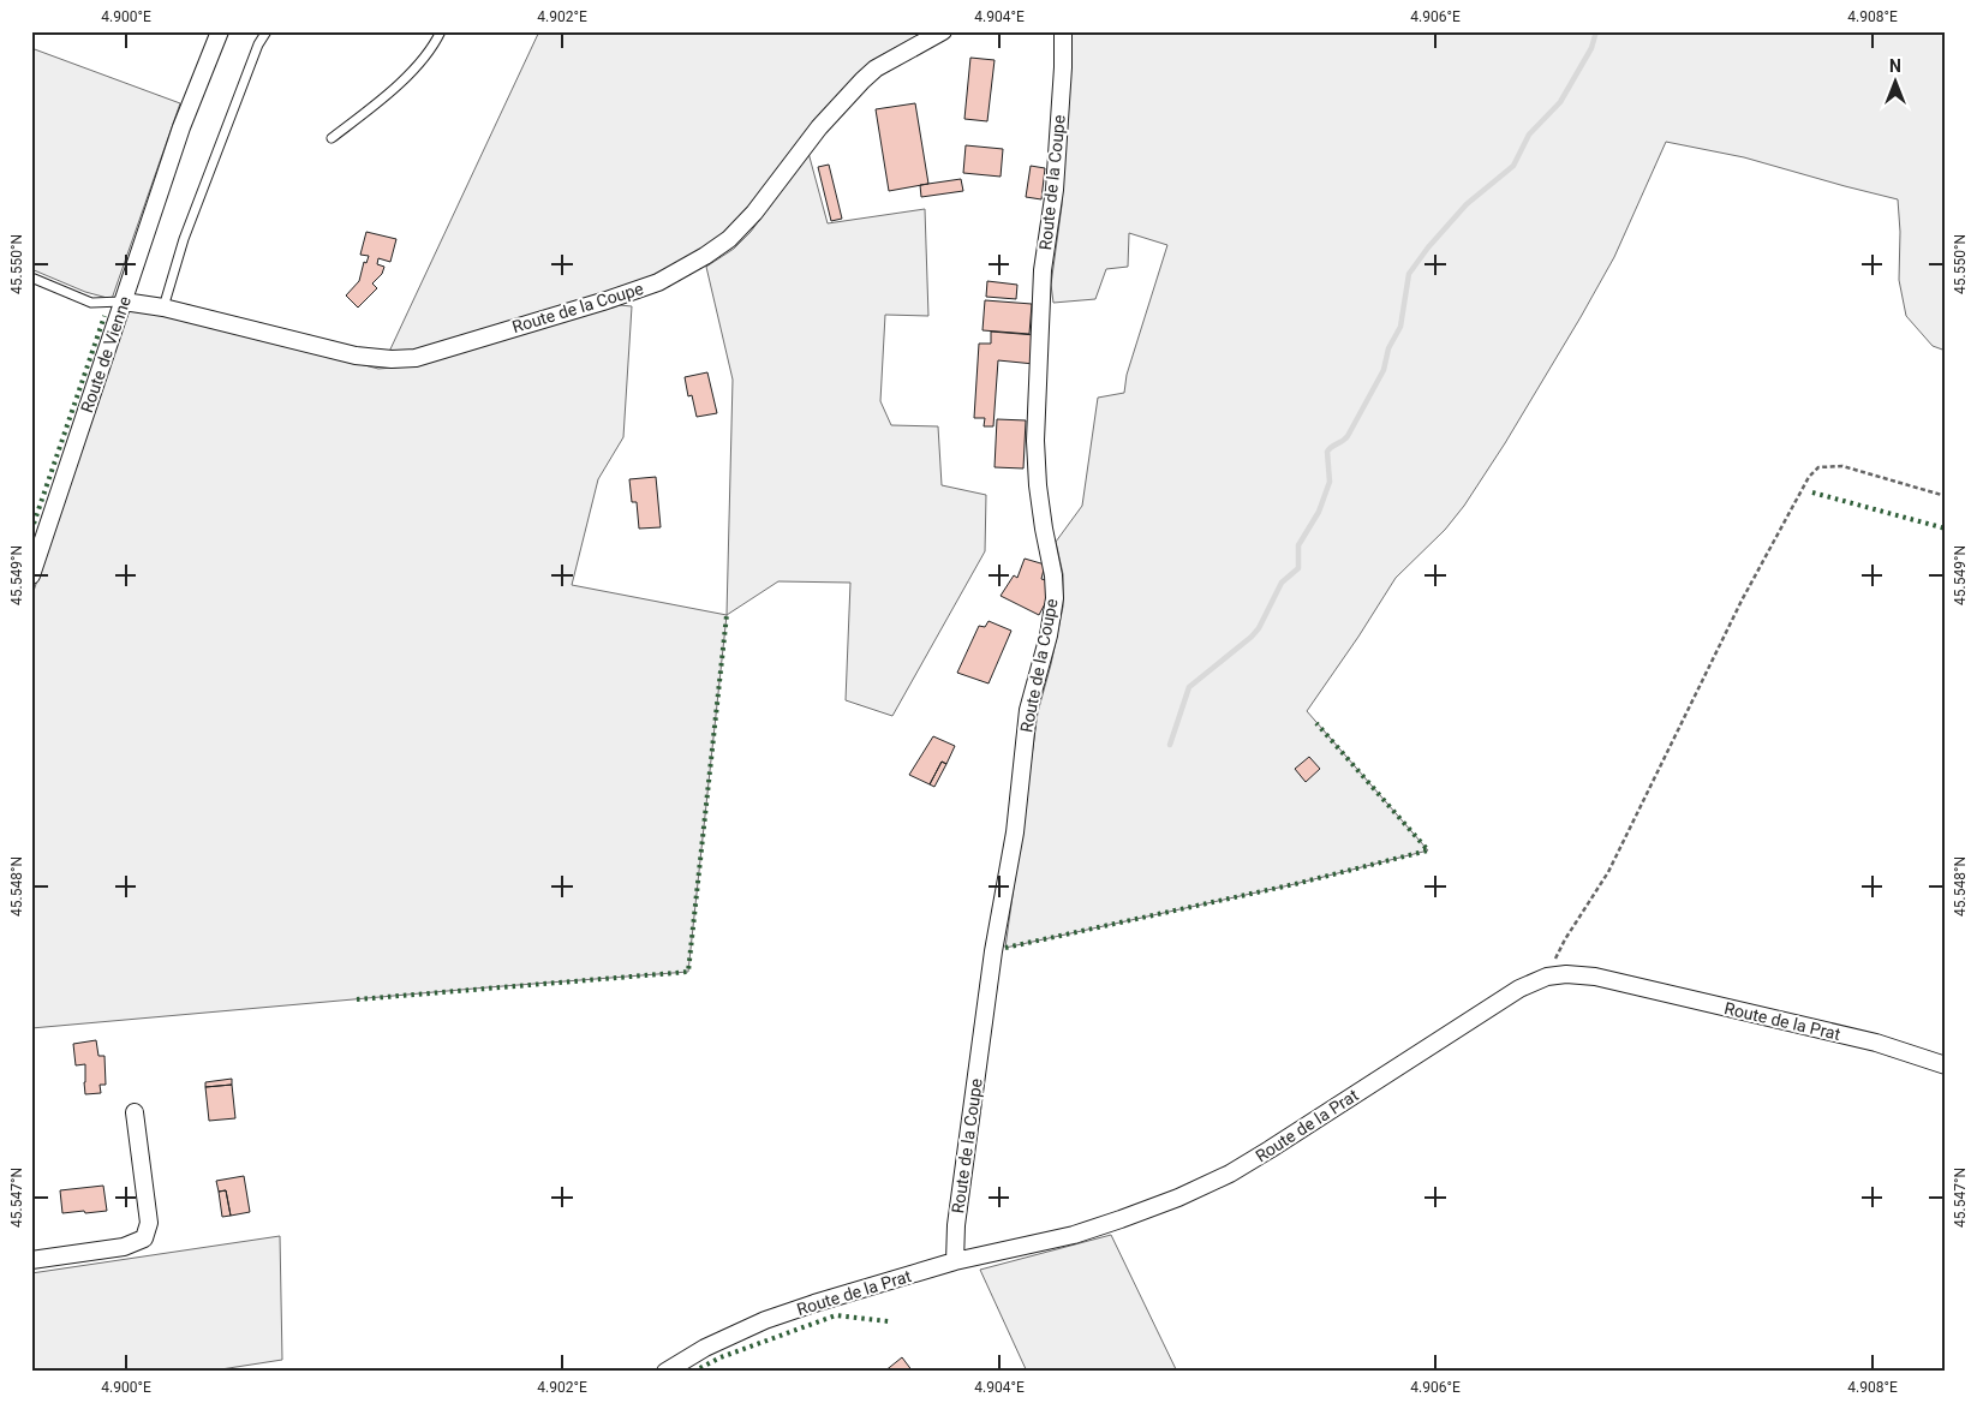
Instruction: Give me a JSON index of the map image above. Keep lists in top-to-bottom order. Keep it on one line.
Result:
{"streets":{"street":["Route de la Coupe","Route de Vienne","Route de la Prat"]},"crossings":[["Route de la Coupe","Route de Vienne"],["Route de la Coupe","Route de la Prat"]],"north":"top","coordinates":["4.900°E","4.902°E","4.904°E","4.906°E","4.908°E","45.550°N","45.549°N","45.548°N","45.547°N"]}
